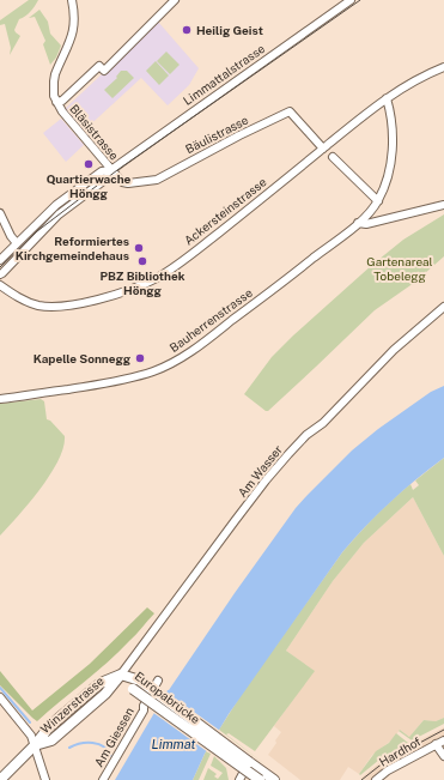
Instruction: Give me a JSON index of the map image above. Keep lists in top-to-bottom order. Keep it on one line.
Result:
{"streets":{"main road":["Europabrücke","Winzerstrasse"],"street":["Limmattalstrasse","Bläsistrasse","Bäulistrasse","Ackersteinstrasse","Bauherrenstrasse","Am Wasser","Am Giessen","Hardhof"]},"crossings":[["Limmattalstrasse","Bläsistrasse"],["Limmattalstrasse","Bäulistrasse"],["Bläsistrasse","Bäulistrasse"],["Bäulistrasse","Ackersteinstrasse"],["Ackersteinstrasse","Bauherrenstrasse"],["Am Wasser","Europabrücke"],["Am Wasser","Winzerstrasse"],["Europabrücke","Winzerstrasse"]],"water":["Limmat"],"parks":["Gartenareal Tobelegg"],"places":["Heilig Geist","Quartierwache Höngg","Reformiertes Kirchgemeindehaus","PBZ Bibliothek Höngg","Kapelle Sonnegg"]}
